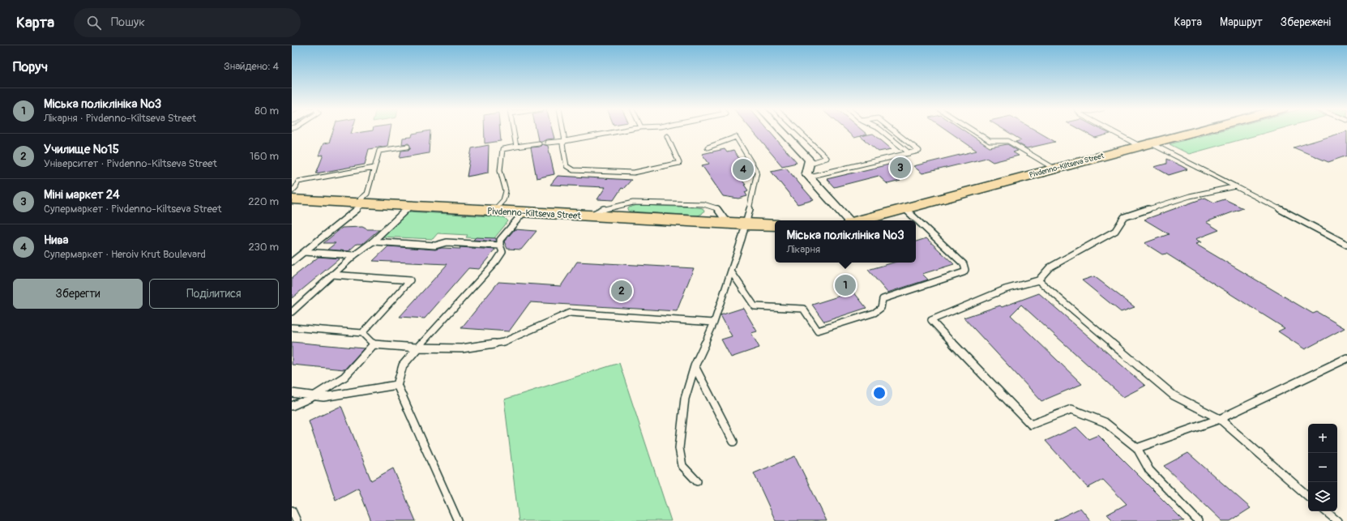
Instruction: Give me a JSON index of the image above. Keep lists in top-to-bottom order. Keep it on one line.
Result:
{"streets":{"main road":["Pivdenno-Kiltseva Street"]},"page":{"header":"Карта","search":"Пошук","nav":["Карта","Маршрут","Збережені"],"heading":["Поруч","Знайдено: 4"],"list":[{"mark":"1","name":"Міська поліклініка №3","note":"Лікарня · Pivdenno-Kiltseva Street","value":"80 m"},{"mark":"2","name":"Училище №15","note":"Університет · Pivdenno-Kiltseva Street","value":"160 m"},{"mark":"3","name":"Міні маркет 24","note":"Супермаркет · Pivdenno-Kiltseva Street","value":"220 m"},{"mark":"4","name":"Нива","note":"Супермаркет · Heroiv Krut Boulevard","value":"230 m"}],"pins":["3","4","1","2"],"popup":["Міська поліклініка №3","Лікарня"],"buttons":["Зберегти","Поділитися"],"map_buttons":["+","−"]}}
